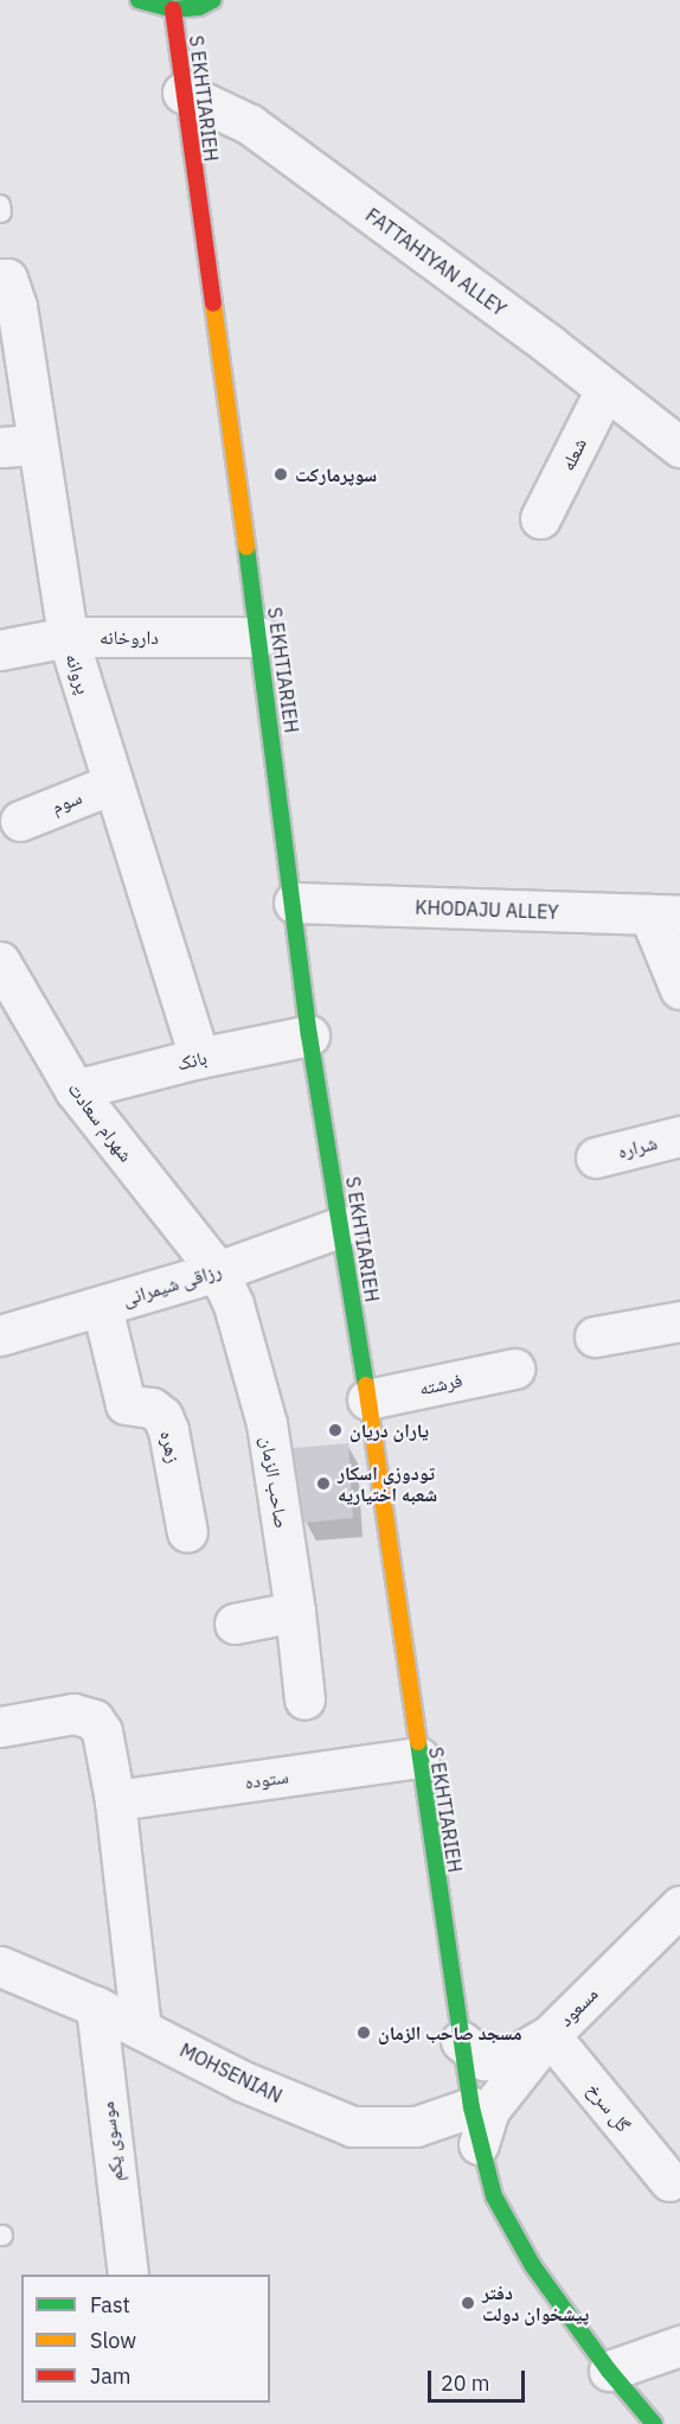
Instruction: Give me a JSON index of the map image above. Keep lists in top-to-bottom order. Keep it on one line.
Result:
{"streets":{"main road":["S EKHTIARIEH"],"street":["FATTAHIYAN ALLEY","شعله","داروخانه","پروانه","سوم","KHODAJU ALLEY","بانک","شهرام سعادت","شراره","رزاقی شیمرانی","فرشته","زهره","صاحب الزمان","ستوده","مسعود","MOHSENIAN","گل سرخ","موسوی یکم"]},"crossings":[["S EKHTIARIEH","FATTAHIYAN ALLEY"],["S EKHTIARIEH","داروخانه"],["S EKHTIARIEH","KHODAJU ALLEY"],["S EKHTIARIEH","بانک"],["S EKHTIARIEH","رزاقی شیمرانی"],["S EKHTIARIEH","فرشته"],["S EKHTIARIEH","ستوده"],["S EKHTIARIEH","مسعود"],["S EKHTIARIEH","MOHSENIAN"],["FATTAHIYAN ALLEY","شعله"],["داروخانه","پروانه"],["پروانه","سوم"],["پروانه","بانک"],["بانک","شهرام سعادت"],["شهرام سعادت","رزاقی شیمرانی"],["شهرام سعادت","صاحب الزمان"],["رزاقی شیمرانی","زهره"],["رزاقی شیمرانی","صاحب الزمان"],["مسعود","گل سرخ"],["MOHSENIAN","موسوی یکم"]],"places":["سوپرمارکت","یاران دریان","تودوزی اسکار شعبه اختیاریه","مسجد صاحب الزمان","دفتر پیشخوان دولت"],"legend":["Fast","Slow","Jam"],"scale_bar":"20 m"}
